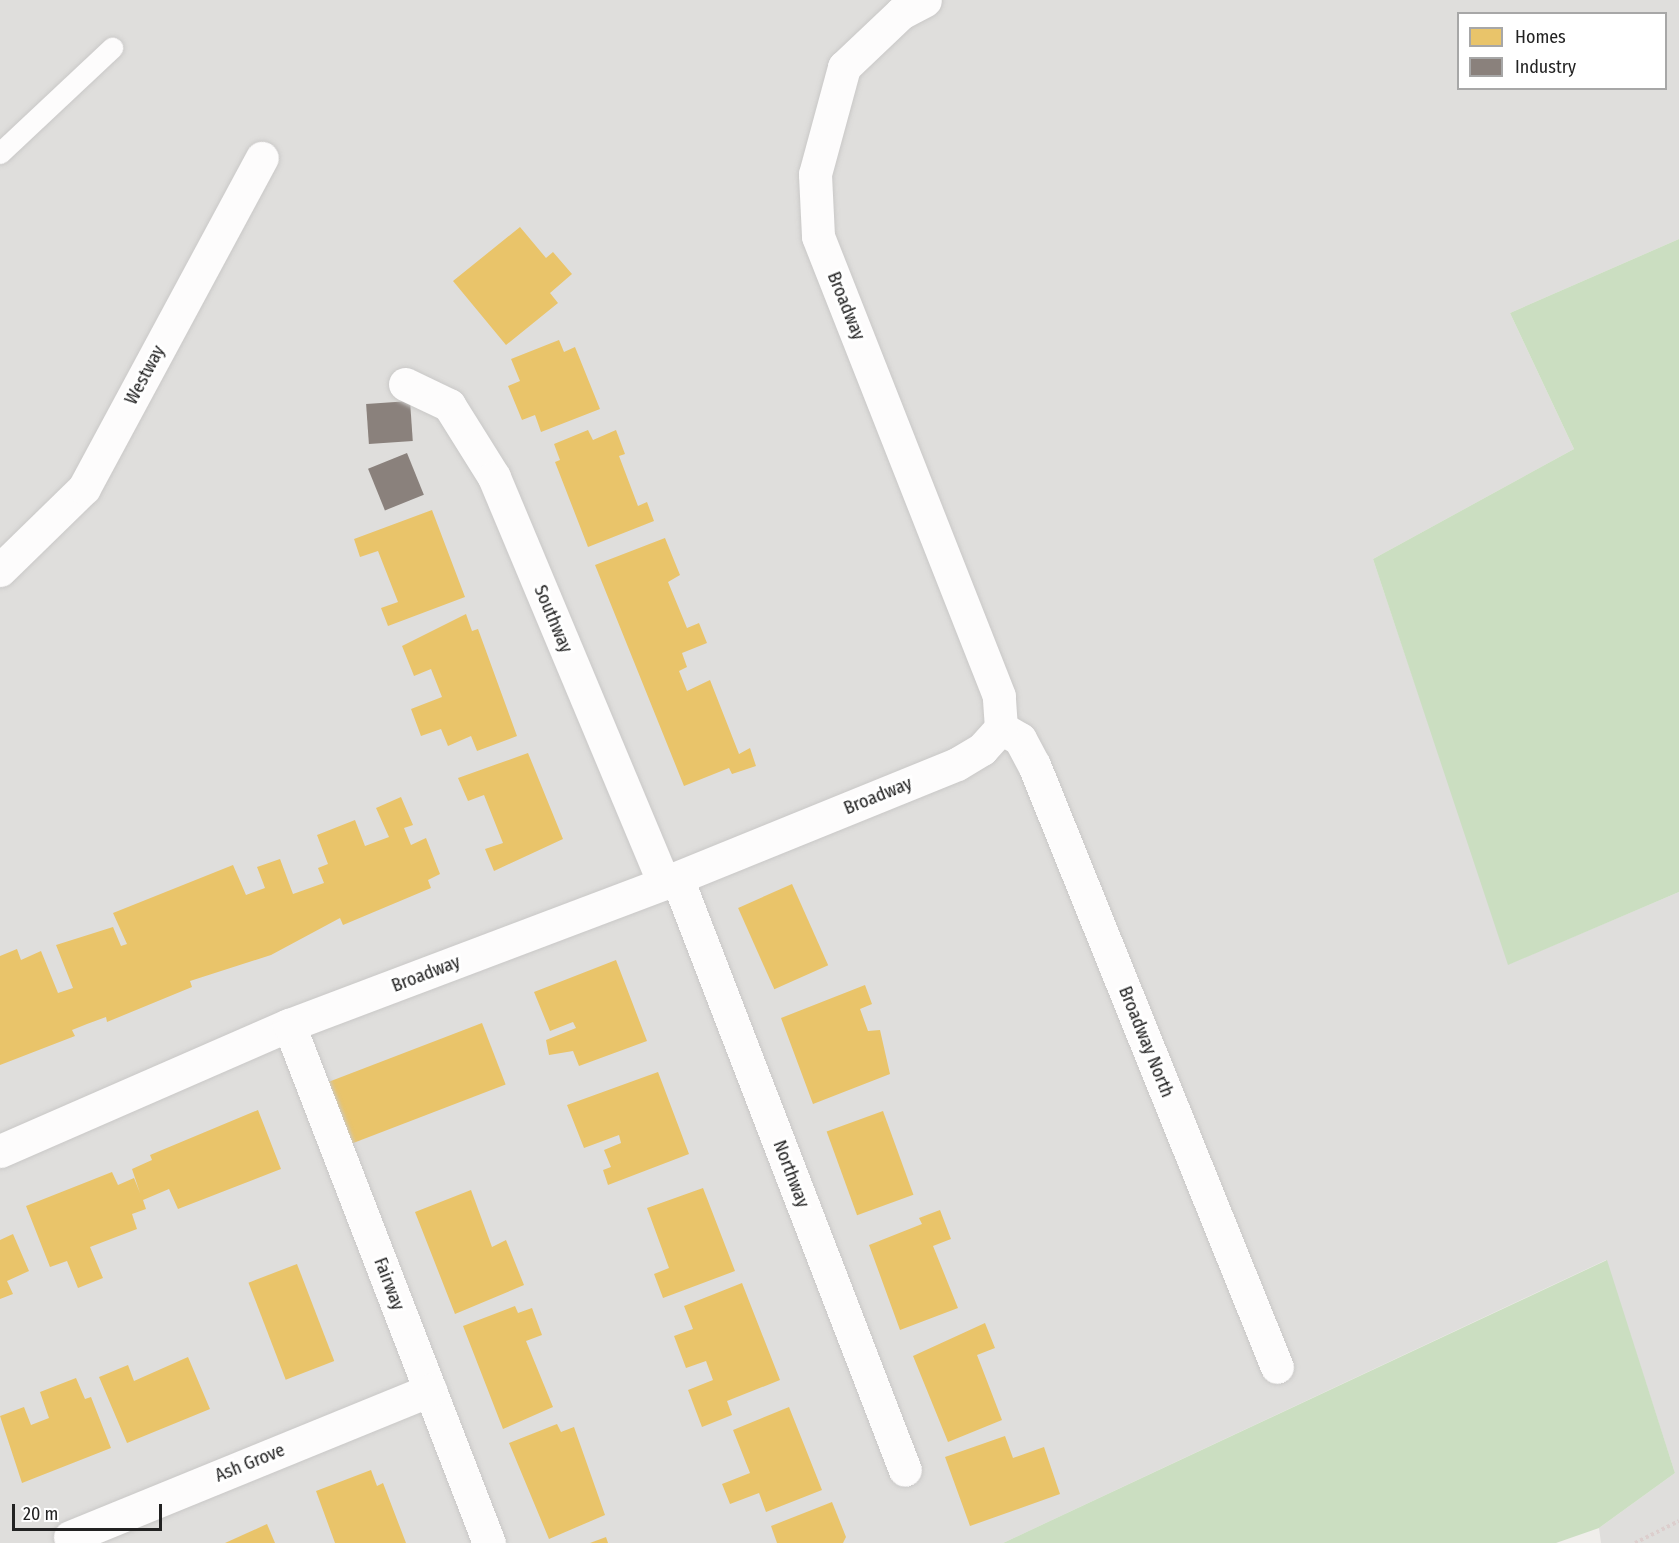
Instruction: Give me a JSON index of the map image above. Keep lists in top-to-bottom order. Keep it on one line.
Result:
{"streets":{"street":["Broadway","Westway","Southway","Broadway North","Northway","Fairway","Ash Grove"]},"crossings":[["Broadway","Southway"],["Broadway","Broadway North"],["Broadway","Northway"],["Broadway","Fairway"],["Southway","Northway"],["Fairway","Ash Grove"]],"legend":["Homes","Industry"],"scale_bar":"20 m"}
